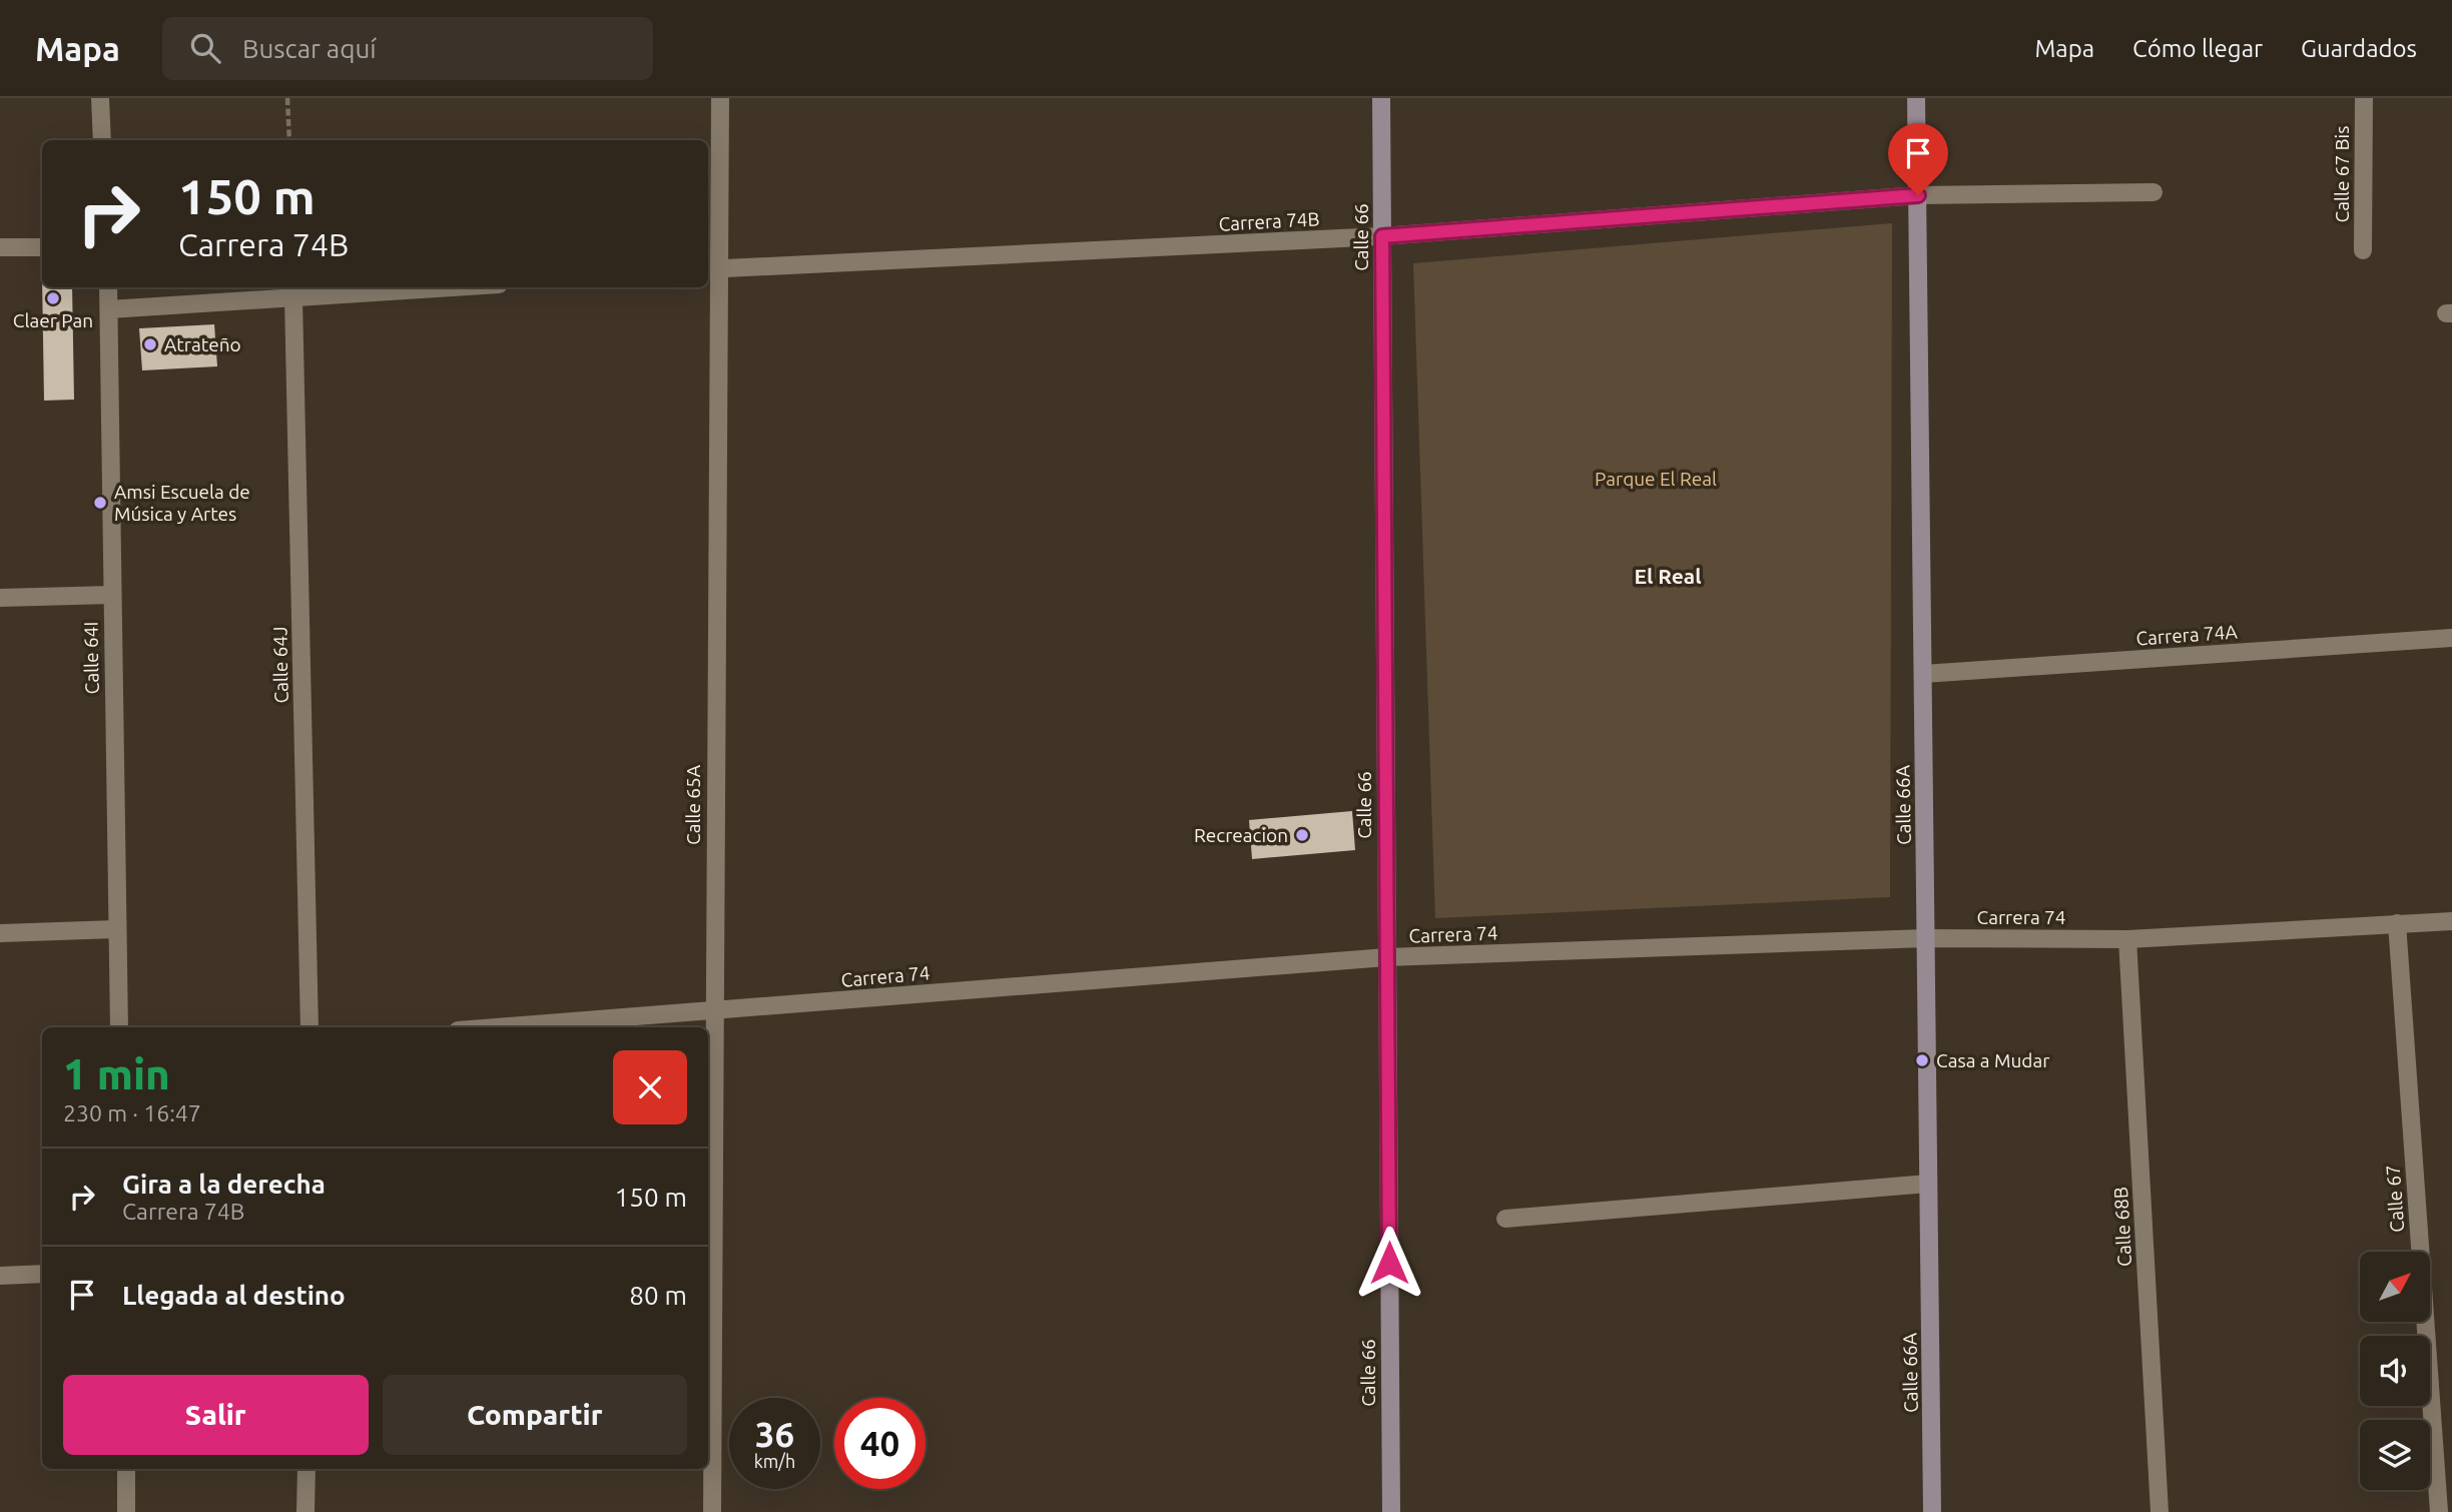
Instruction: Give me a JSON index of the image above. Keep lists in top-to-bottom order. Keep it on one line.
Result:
{"streets":{"street":["Calle 67 Bis","Carrera 74B","Calle 66","Carrera 74A","Calle 64I","Calle 64J","Calle 65A","Calle 66A","Carrera 74","Calle 67","Calle 68B"]},"crossings":[["Carrera 74B","Calle 66"],["Carrera 74B","Calle 65A"],["Carrera 74B","Calle 66A"],["Calle 66","Carrera 74"],["Carrera 74A","Calle 66A"],["Calle 65A","Carrera 74"],["Calle 66A","Carrera 74"],["Carrera 74","Calle 67"],["Carrera 74","Calle 68B"]],"districts":["El Real"],"parks":["Parque El Real"],"places":["Claer Pan","Atrateño","Amsi Escuela de Música y Artes","Recreacion","Casa a Mudar"],"north":"top right","page":{"header":"Mapa","search":"Buscar aquí","nav":["Mapa","Cómo llegar","Guardados"],"turn":["150 m","Carrera 74B"],"heading":["1 min","230 m · 16:47"],"list":[{"name":"Gira a la derecha","note":"Carrera 74B","value":"150 m"},{"name":"Llegada al destino","value":"80 m"}],"buttons":["Salir","Compartir"],"speed":"36 km/h","limit":"40"}}
